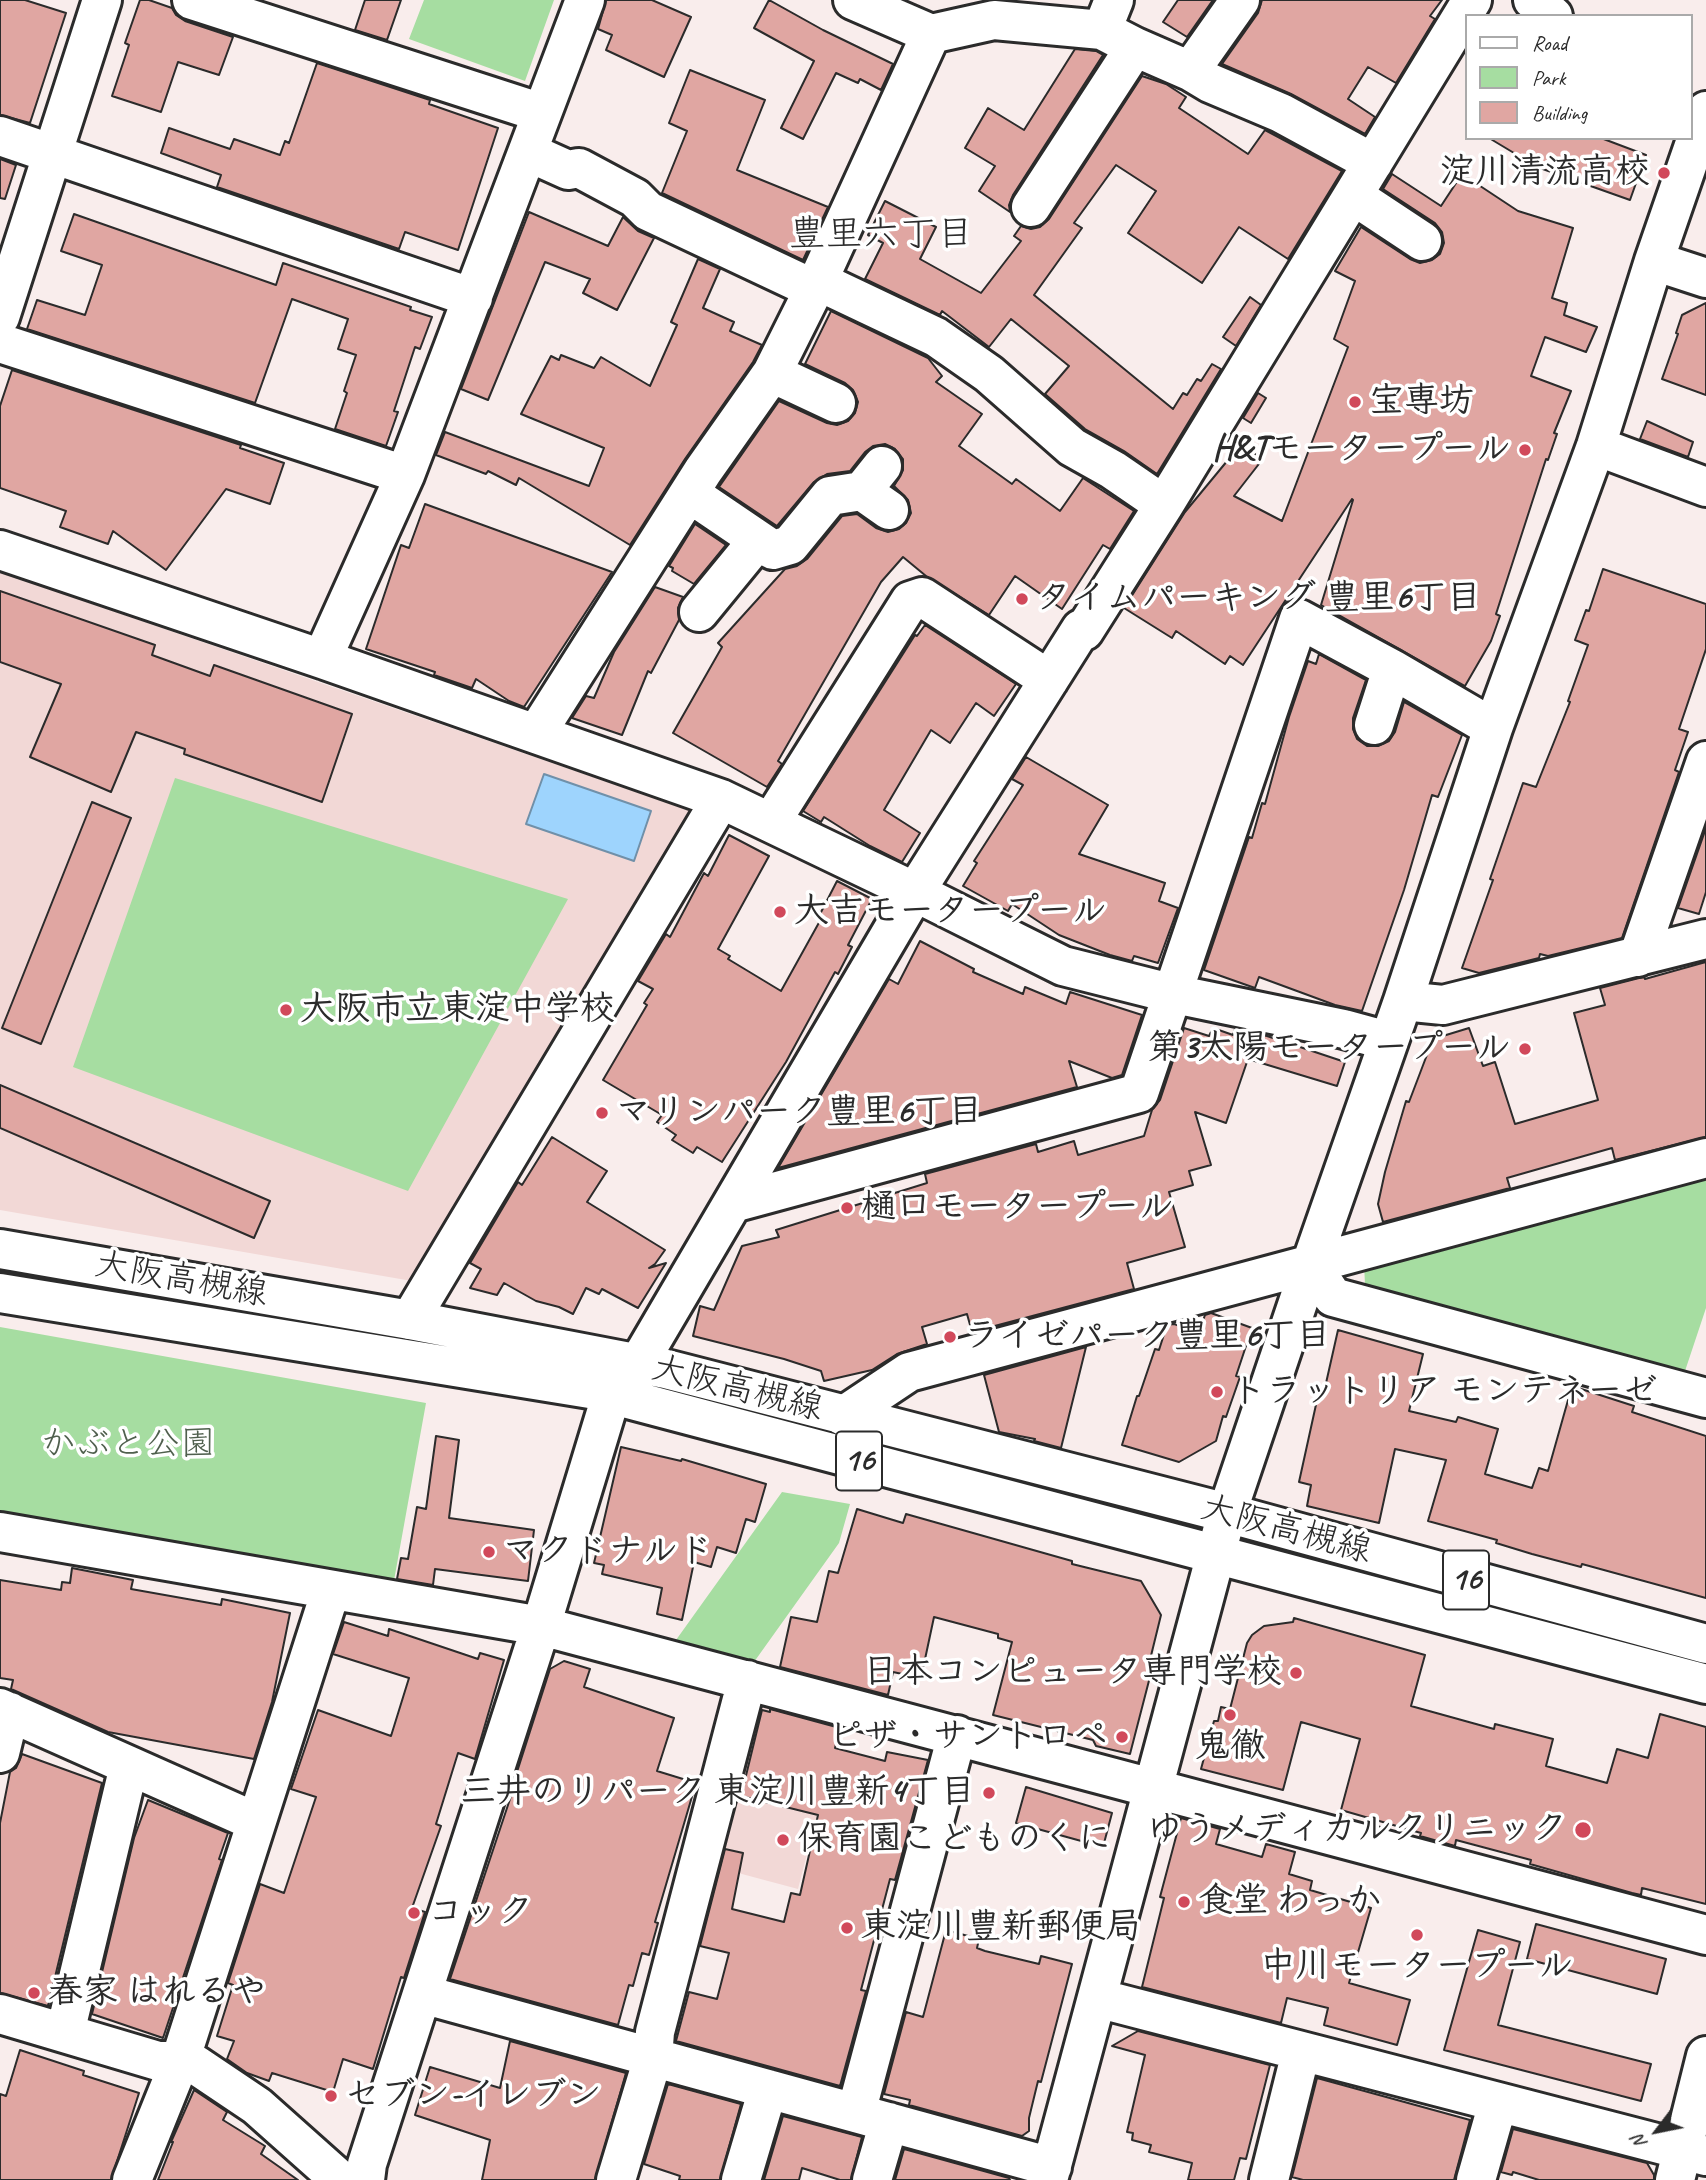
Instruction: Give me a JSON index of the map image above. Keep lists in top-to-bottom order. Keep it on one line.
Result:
{"streets":{"street":["大阪高槻線","16"]},"districts":["豊里六丁目"],"parks":["かぶと公園"],"places":["淀川清流高校","宝専坊","H&Tモータープール","タイムパーキング 豊里6丁目","大吉モータープール","大阪市立東淀中学校","第3太陽モータープール","マリンパーク豊里6丁目","樋口モータープール","ライゼパーク豊里6丁目","トラットリア モンテネーゼ","マクドナルド","日本コンピュータ専門学校","鬼徹","ピザ・サントロペ","三井のリパーク 東淀川豊新4丁目","ゆうメディカルクリニック","保育園こどものくに","食堂 わっか","コック","東淀川豊新郵便局","中川モータープール","春家 はれるや","セブン-イレブン"],"legend":["Road","Park","Building"],"north":"bottom left"}
